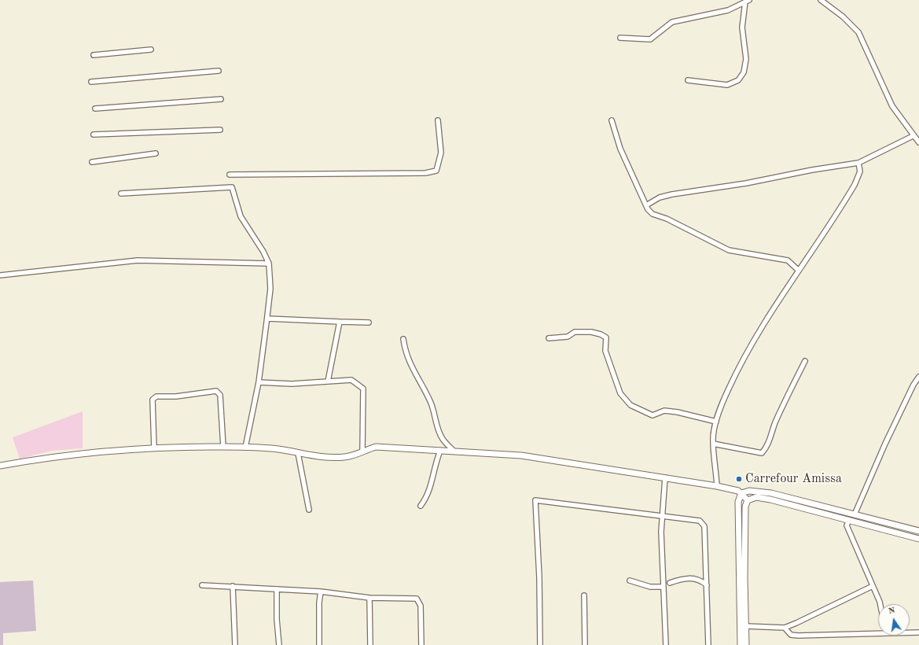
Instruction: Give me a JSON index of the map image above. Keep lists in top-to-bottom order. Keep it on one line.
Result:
{"places":["Carrefour Amissa"],"north":"top"}
